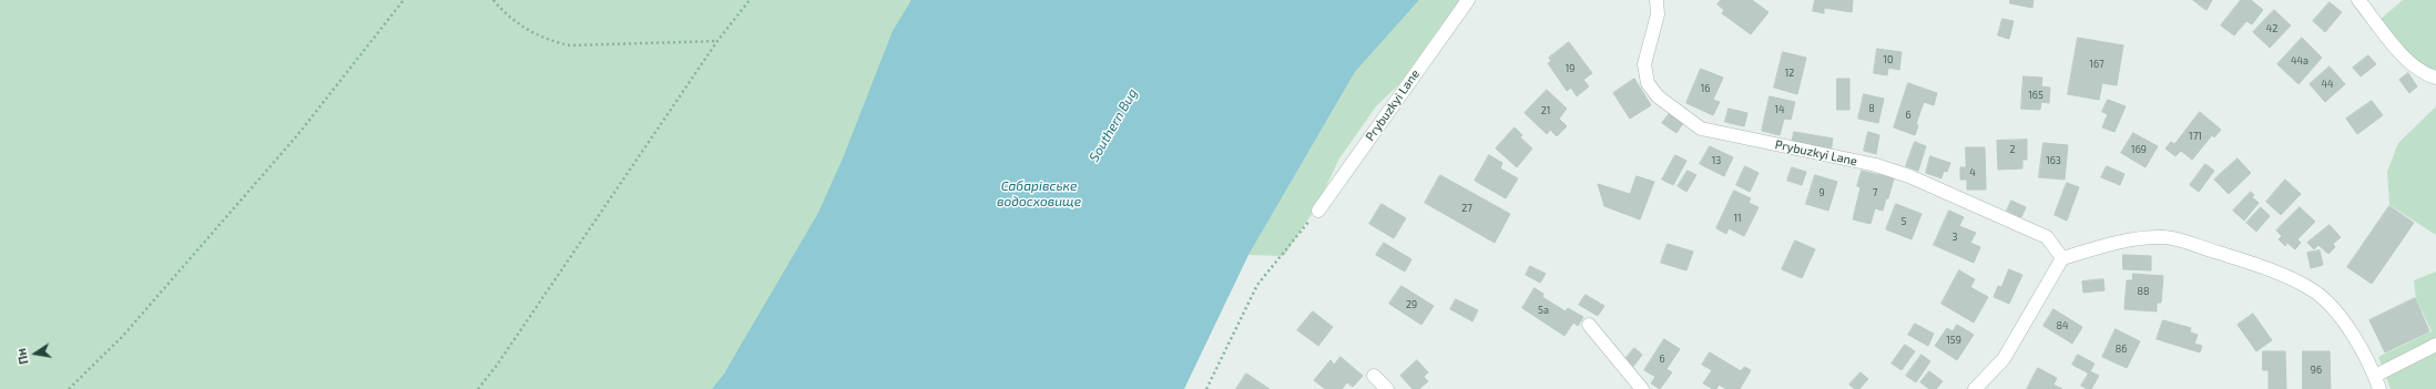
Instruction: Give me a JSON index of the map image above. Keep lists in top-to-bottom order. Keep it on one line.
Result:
{"streets":{"street":["Prybuzkyi Lane"]},"water":["Southern Bug","Сабарівське водосховище"],"house_numbers":["42","10","44а","167","19","12","44","16","165","8","14","21","6","171","2","169","13","163","4","9","7","27","11","5","3","88","29","5а","84","159","86","6","96"],"north":"left"}
